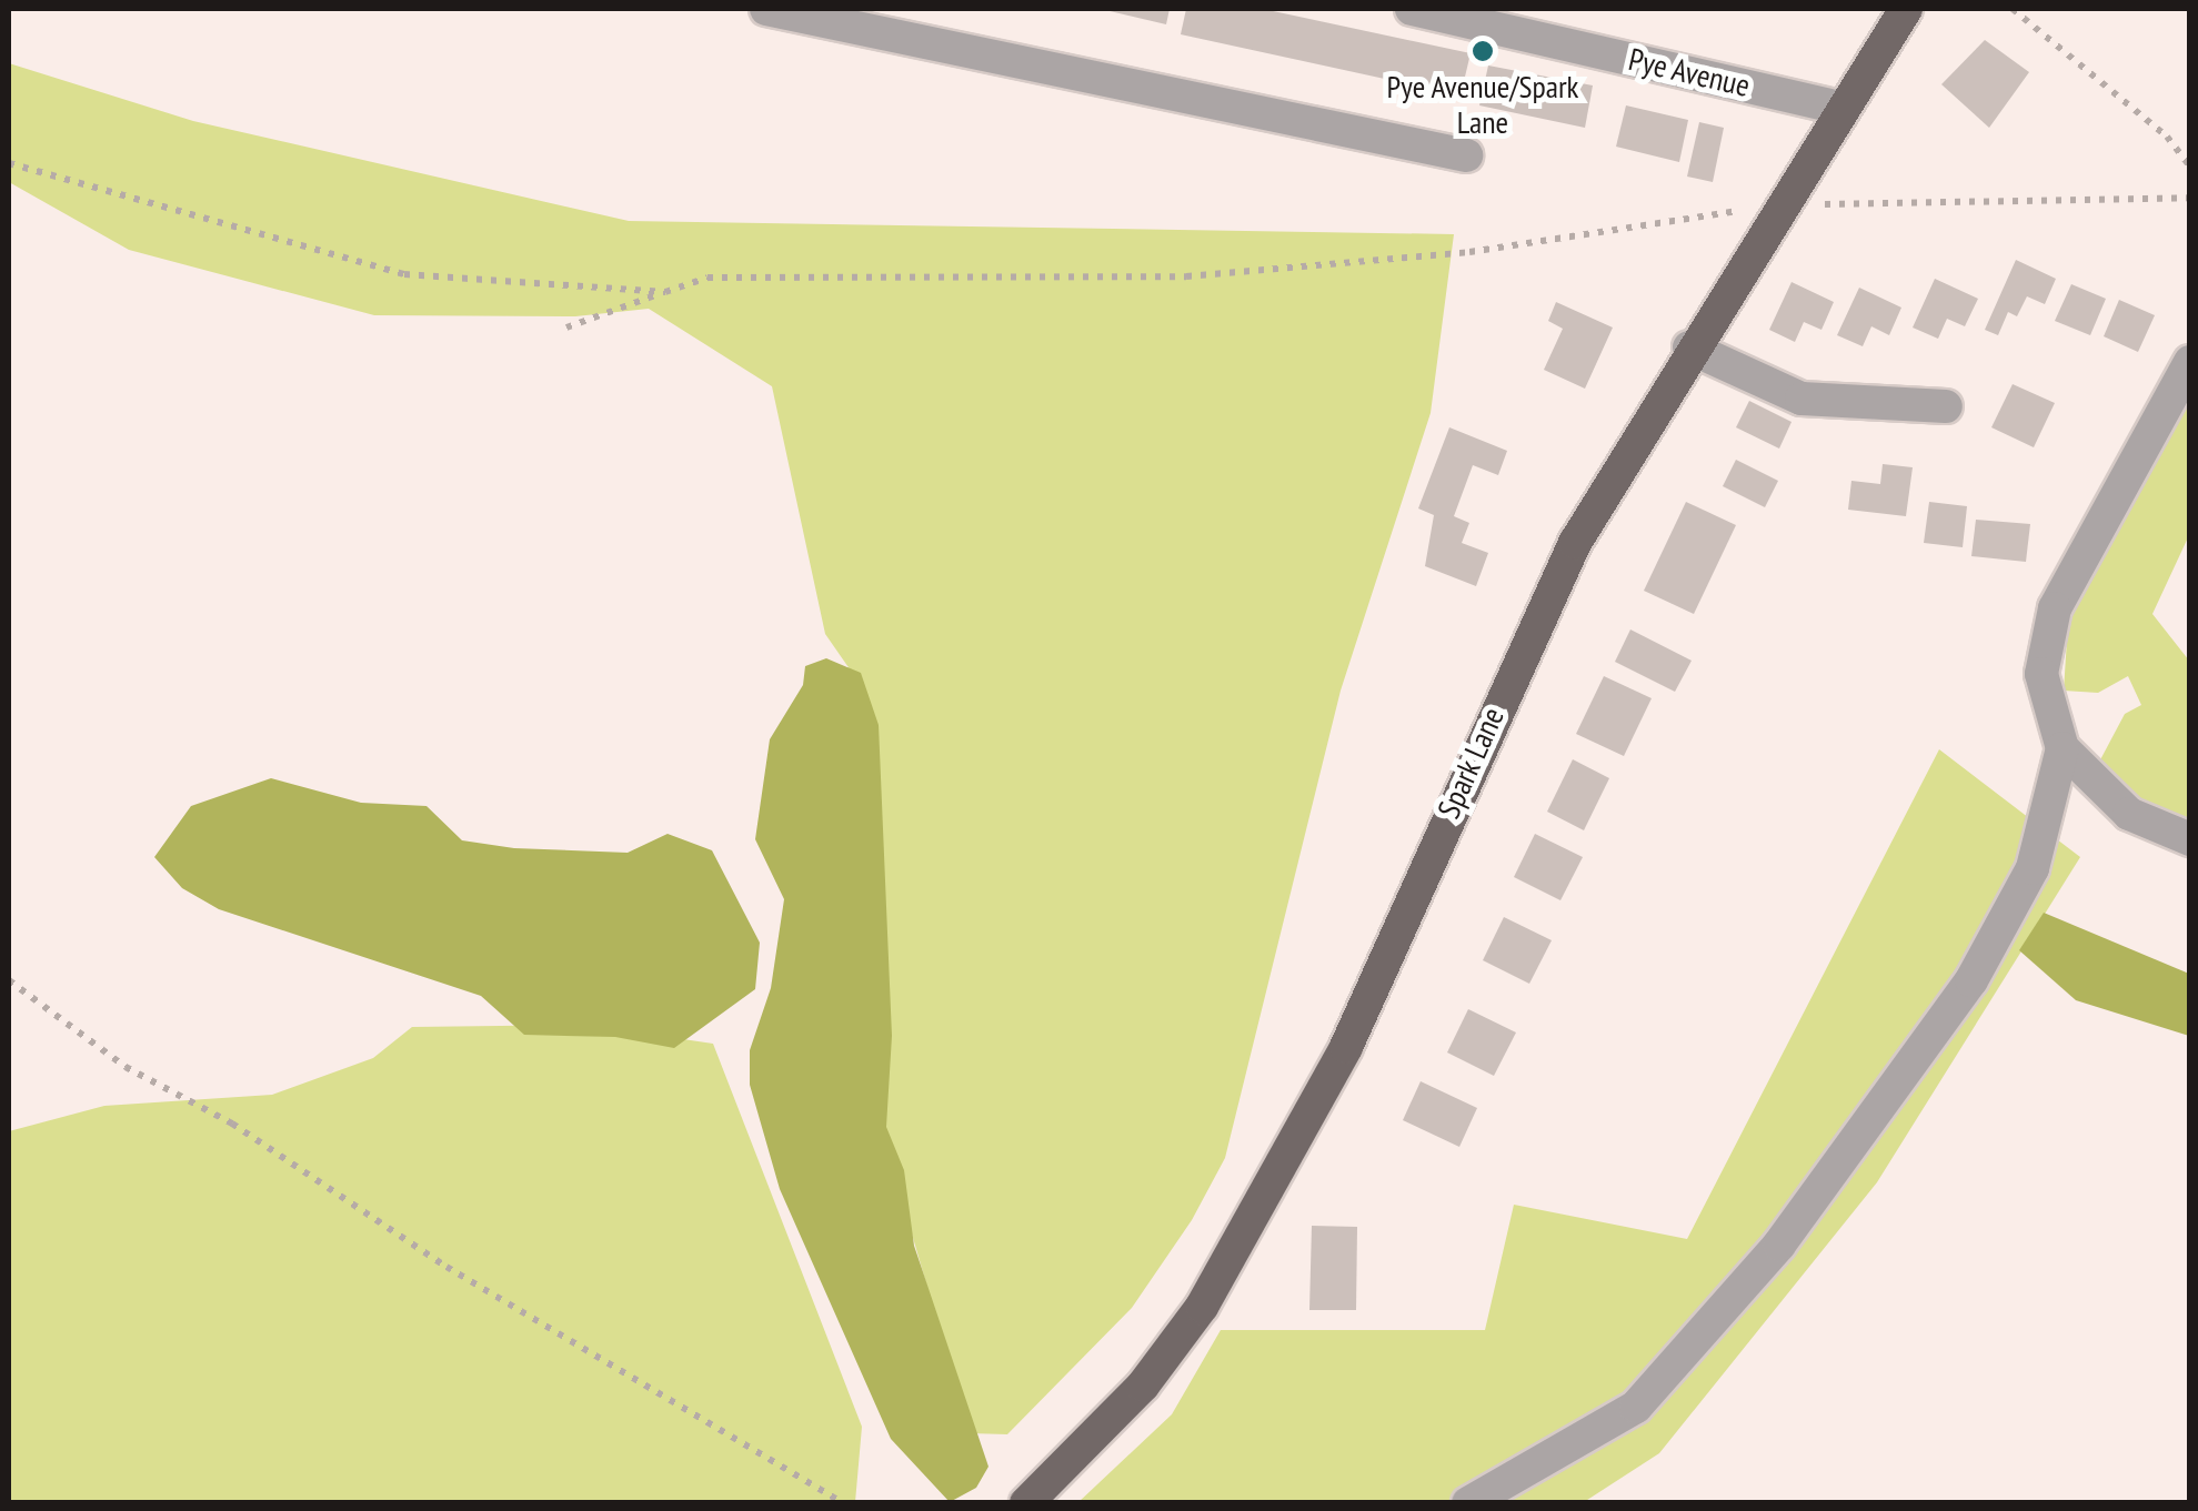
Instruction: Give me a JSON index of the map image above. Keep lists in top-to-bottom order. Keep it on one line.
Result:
{"streets":{"main road":["Spark Lane"],"street":["Pye Avenue"]},"crossings":[["Pye Avenue","Spark Lane"]],"places":["Pye Avenue/Spark Lane"]}
